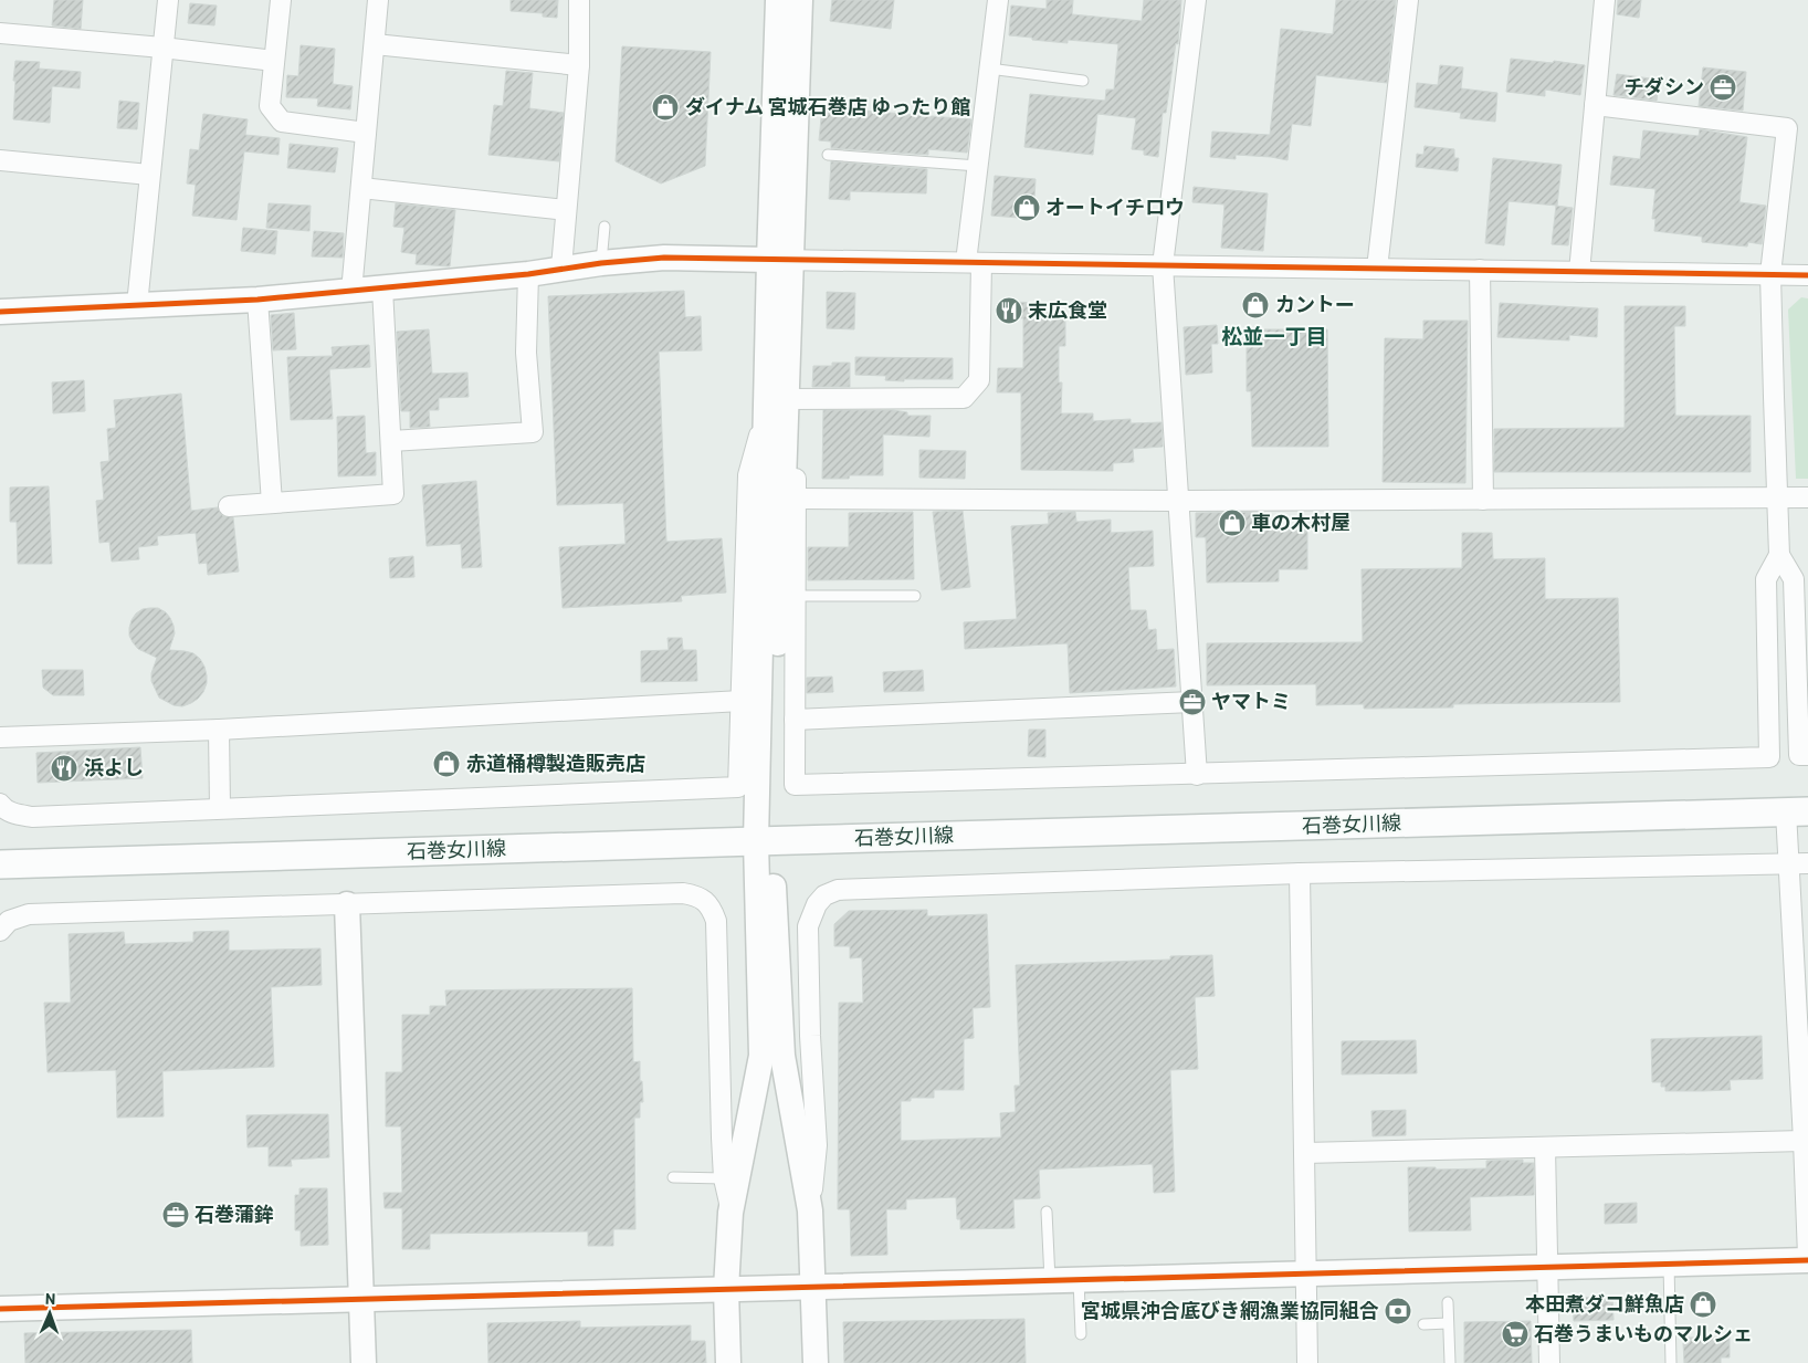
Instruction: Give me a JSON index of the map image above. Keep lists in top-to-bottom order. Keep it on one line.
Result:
{"streets":{"main road":["石巻女川線"]},"districts":["松並一丁目"],"places":{"office":["チダシン","ヤマトミ","石巻蒲鉾"],"shop":["ダイナム 宮城石巻店 ゆったり館","オートイチロウ","カントー","車の木村屋","赤道桶樽製造販売店","本田煮ダコ鮮魚店"],"restaurant":["末広食堂","浜よし"],"bank":["宮城県沖合底びき網漁業協同組合"],"supermarket":["石巻うまいものマルシェ"]},"north":"top"}
